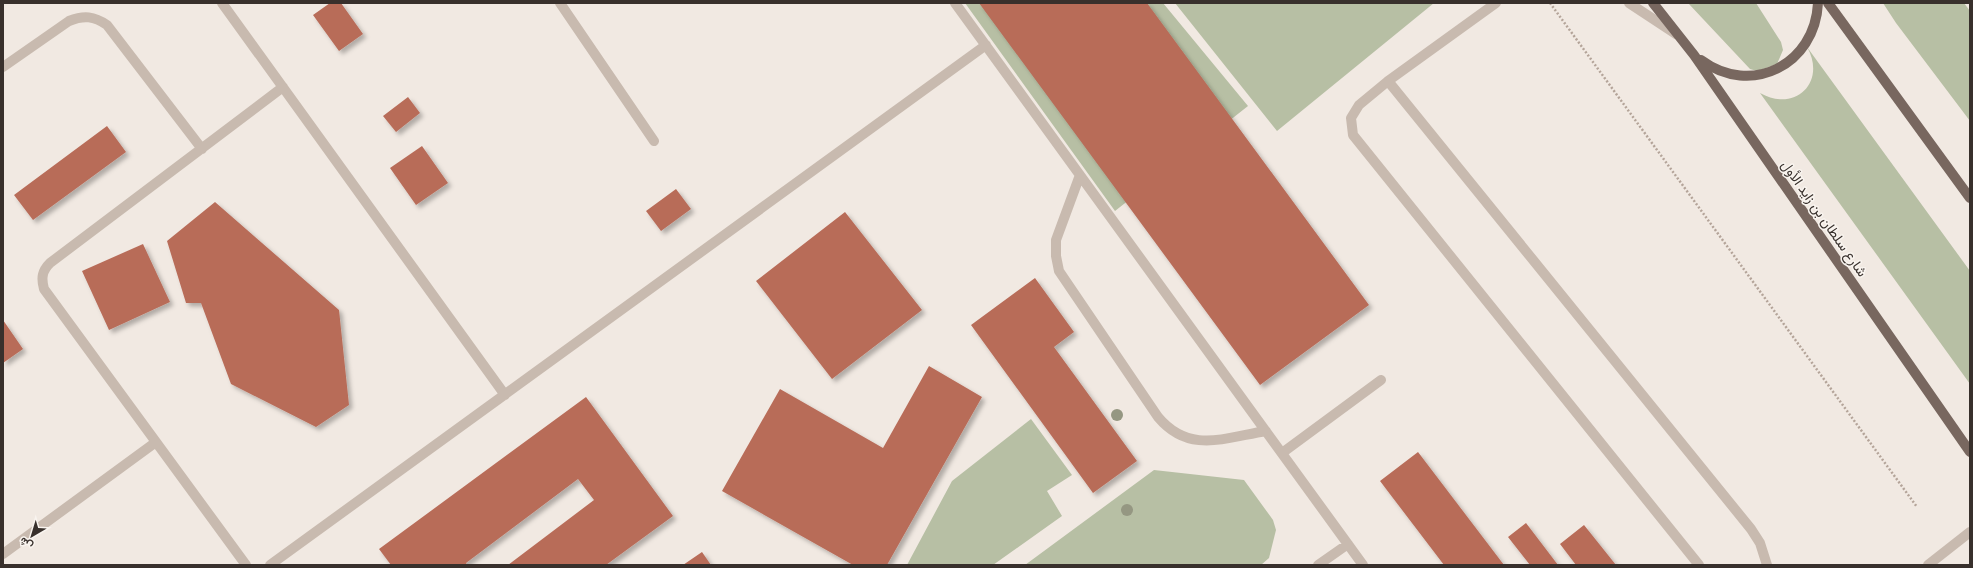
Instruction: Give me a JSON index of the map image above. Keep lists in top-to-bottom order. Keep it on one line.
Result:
{"streets":{"main road":["شارع سلطان بن زايد الأول"]},"north":"bottom left"}
